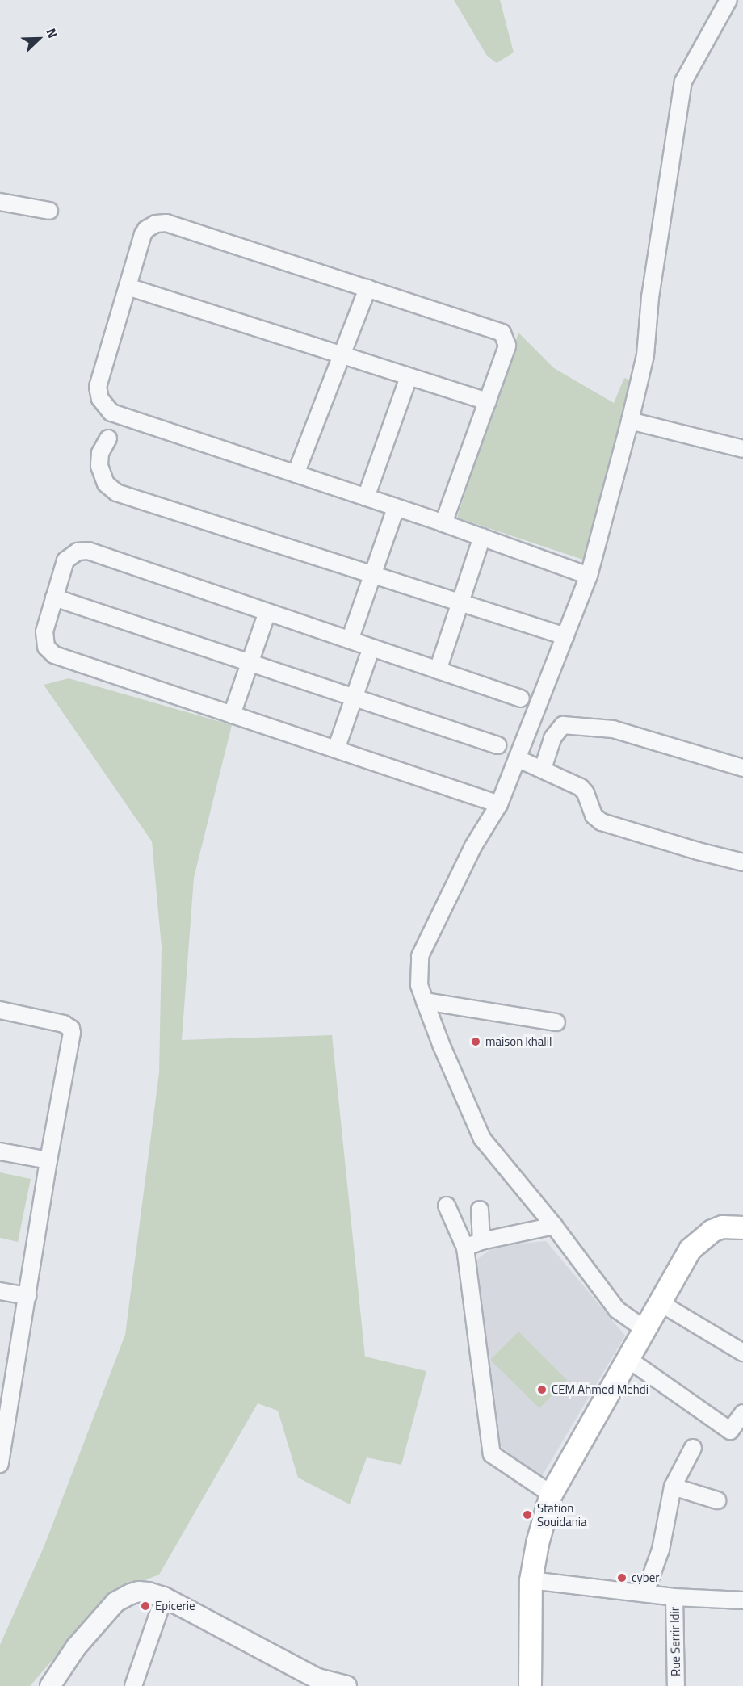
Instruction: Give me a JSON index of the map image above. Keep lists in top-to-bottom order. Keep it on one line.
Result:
{"streets":{"street":["Rue Serrir Idir"]},"places":["maison khalil","CEM Ahmed Mehdi","Station Souidania","cyber","Epicerie"],"north":"top right"}
